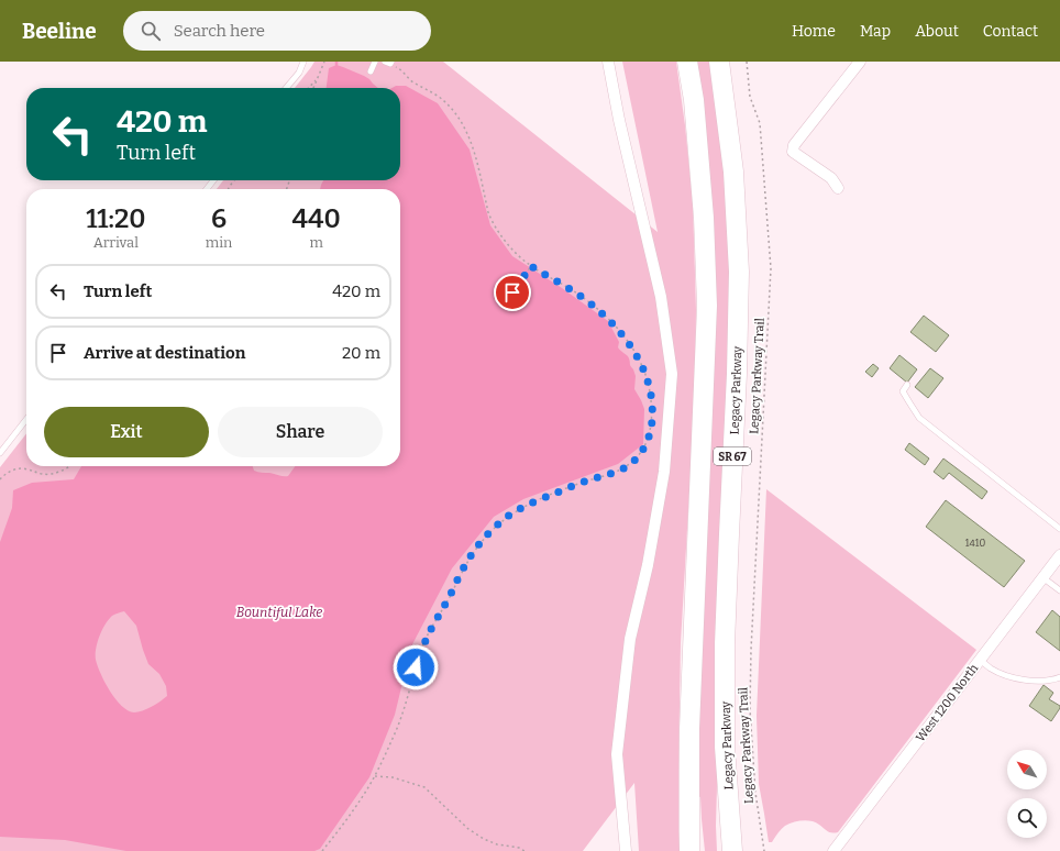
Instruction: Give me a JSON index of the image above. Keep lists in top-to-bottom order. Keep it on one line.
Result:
{"streets":{"highway":["Legacy Parkway","SR 67"],"street":["West 1200 North"],"path":["Legacy Parkway Trail"]},"water":["Bountiful Lake"],"house_numbers":["1410"],"north":"top left","page":{"header":"Beeline","search":"Search here","nav":["Home","Map","About","Contact"],"turn":["420 m","Turn left"],"eta":["11:20","Arrival","6","min","440","m"],"list":[{"name":"Turn left","value":"420 m"},{"name":"Arrive at destination","value":"20 m"}],"buttons":["Exit","Share"]}}
